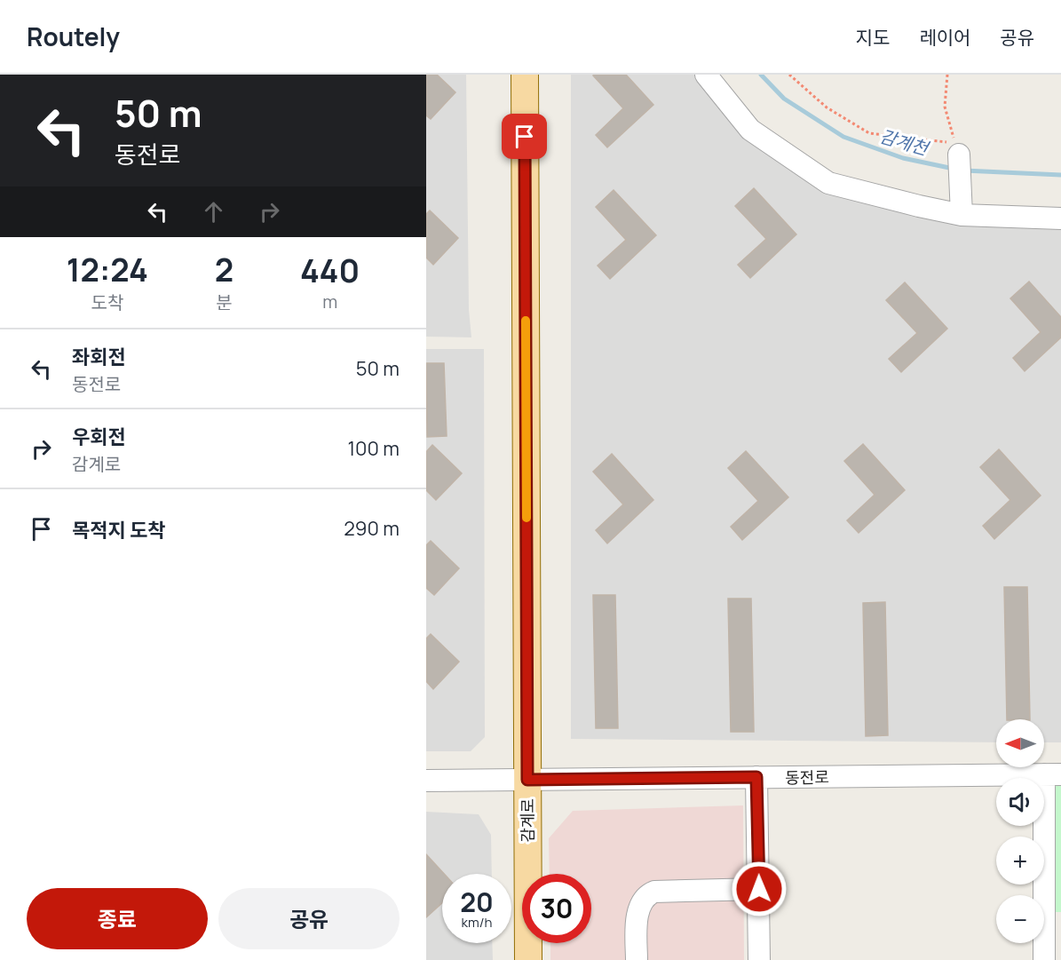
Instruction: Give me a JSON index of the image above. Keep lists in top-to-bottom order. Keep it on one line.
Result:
{"streets":{"main road":["감계로"],"street":["동전로"]},"crossings":[["동전로","감계로"]],"water":["감계천"],"north":"left","page":{"header":"Routely","nav":["지도","레이어","공유"],"turn":["50 m","동전로"],"eta":["12:24","도착","2","분","440","m"],"list":[{"name":"좌회전","note":"동전로","value":"50 m"},{"name":"우회전","note":"감계로","value":"100 m"},{"name":"목적지 도착","value":"290 m"}],"map_buttons":["+","−"],"speed":"20 km/h","limit":"30","buttons":["종료","공유"]}}
